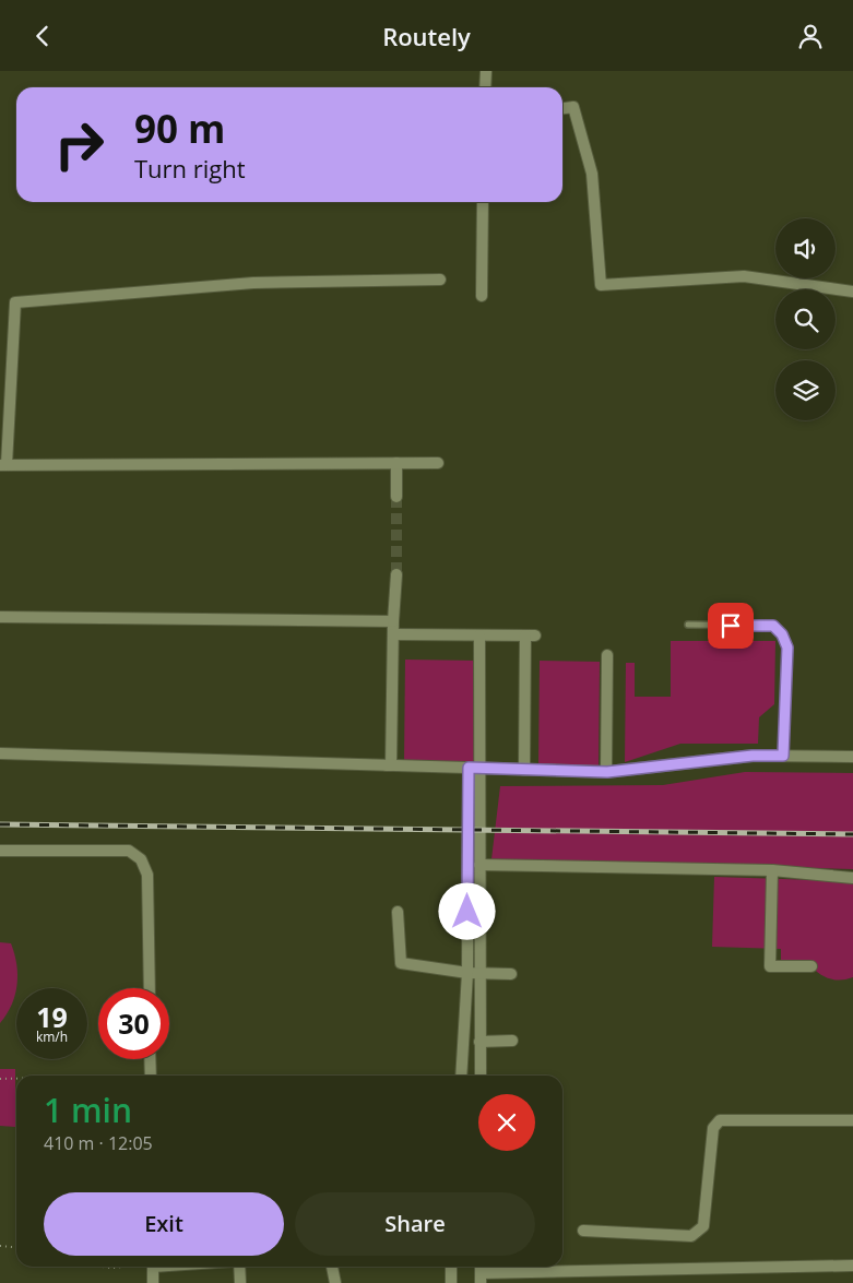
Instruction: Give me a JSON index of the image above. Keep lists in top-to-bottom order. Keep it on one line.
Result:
{"page":{"header":"Routely","turn":["90 m","Turn right"],"speed":"19 km/h","limit":"30","heading":["1 min","410 m · 12:05"],"buttons":["Exit","Share"]}}
